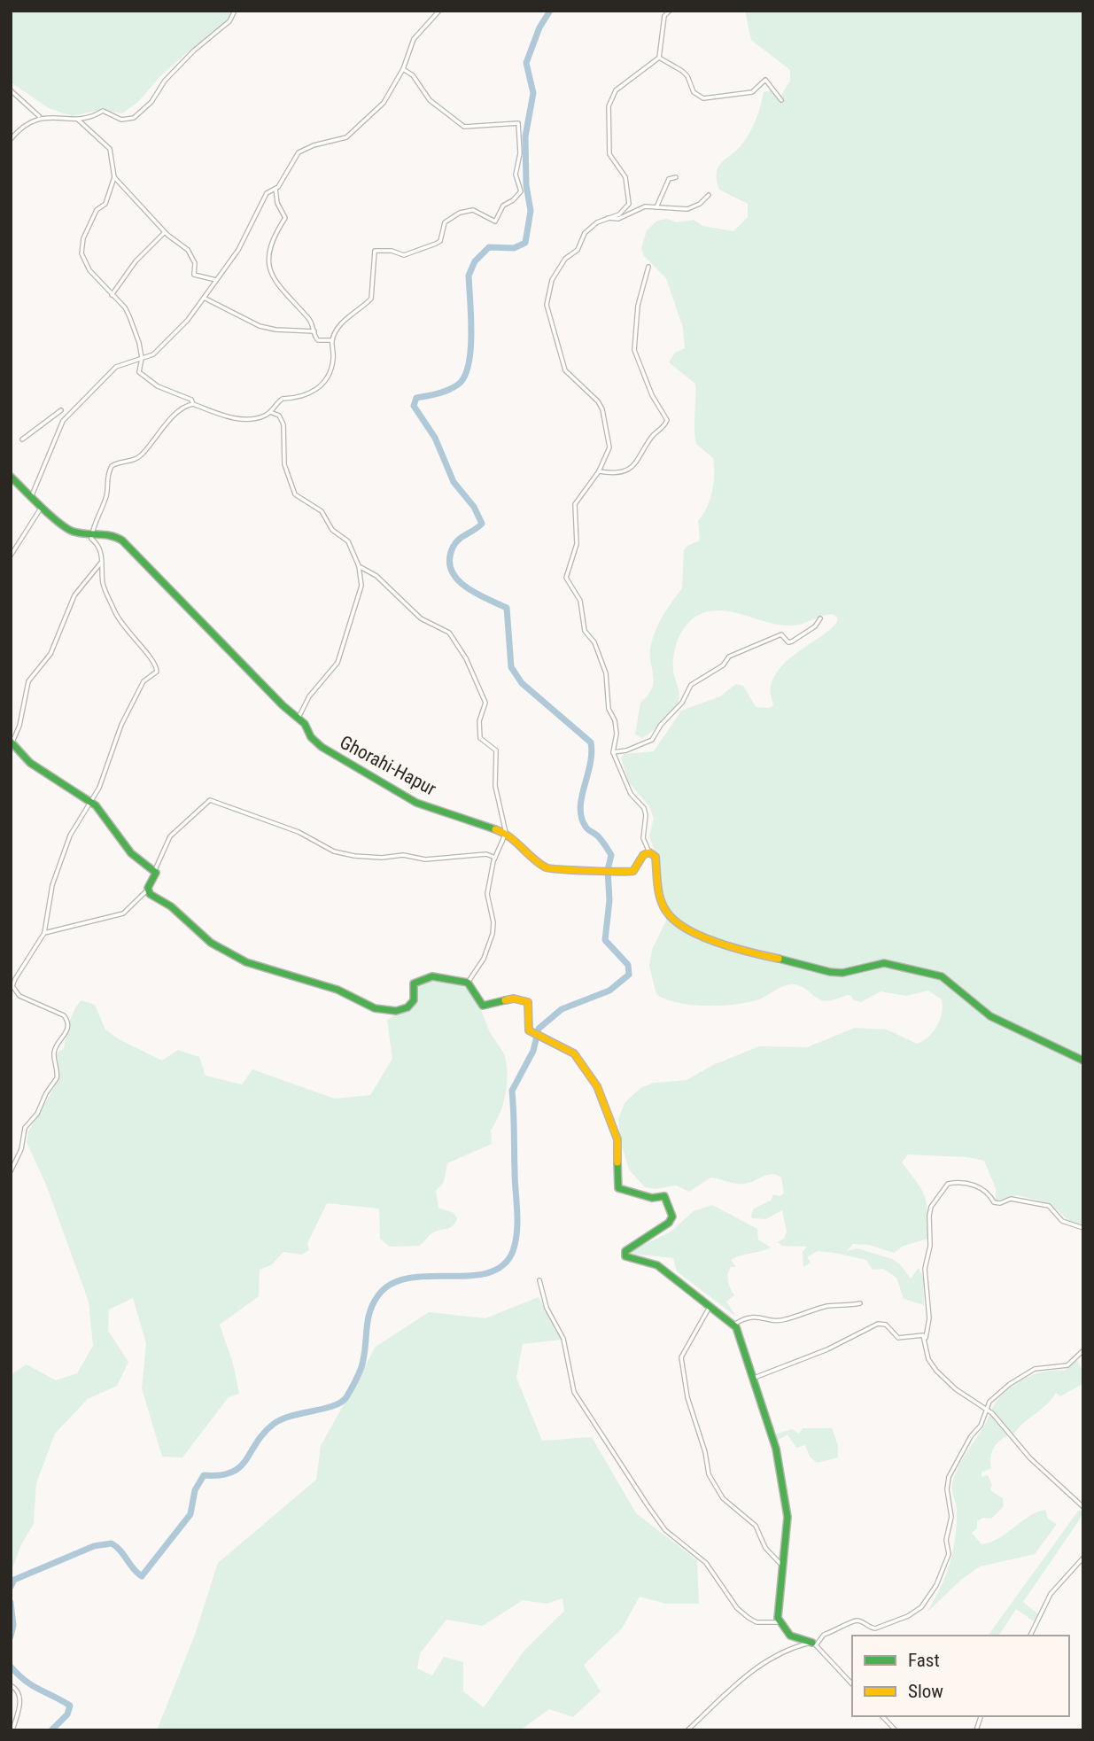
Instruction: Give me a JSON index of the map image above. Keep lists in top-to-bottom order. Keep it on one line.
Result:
{"streets":{"street":["Ghorahi-Hapur"]},"legend":["Fast","Slow"]}
